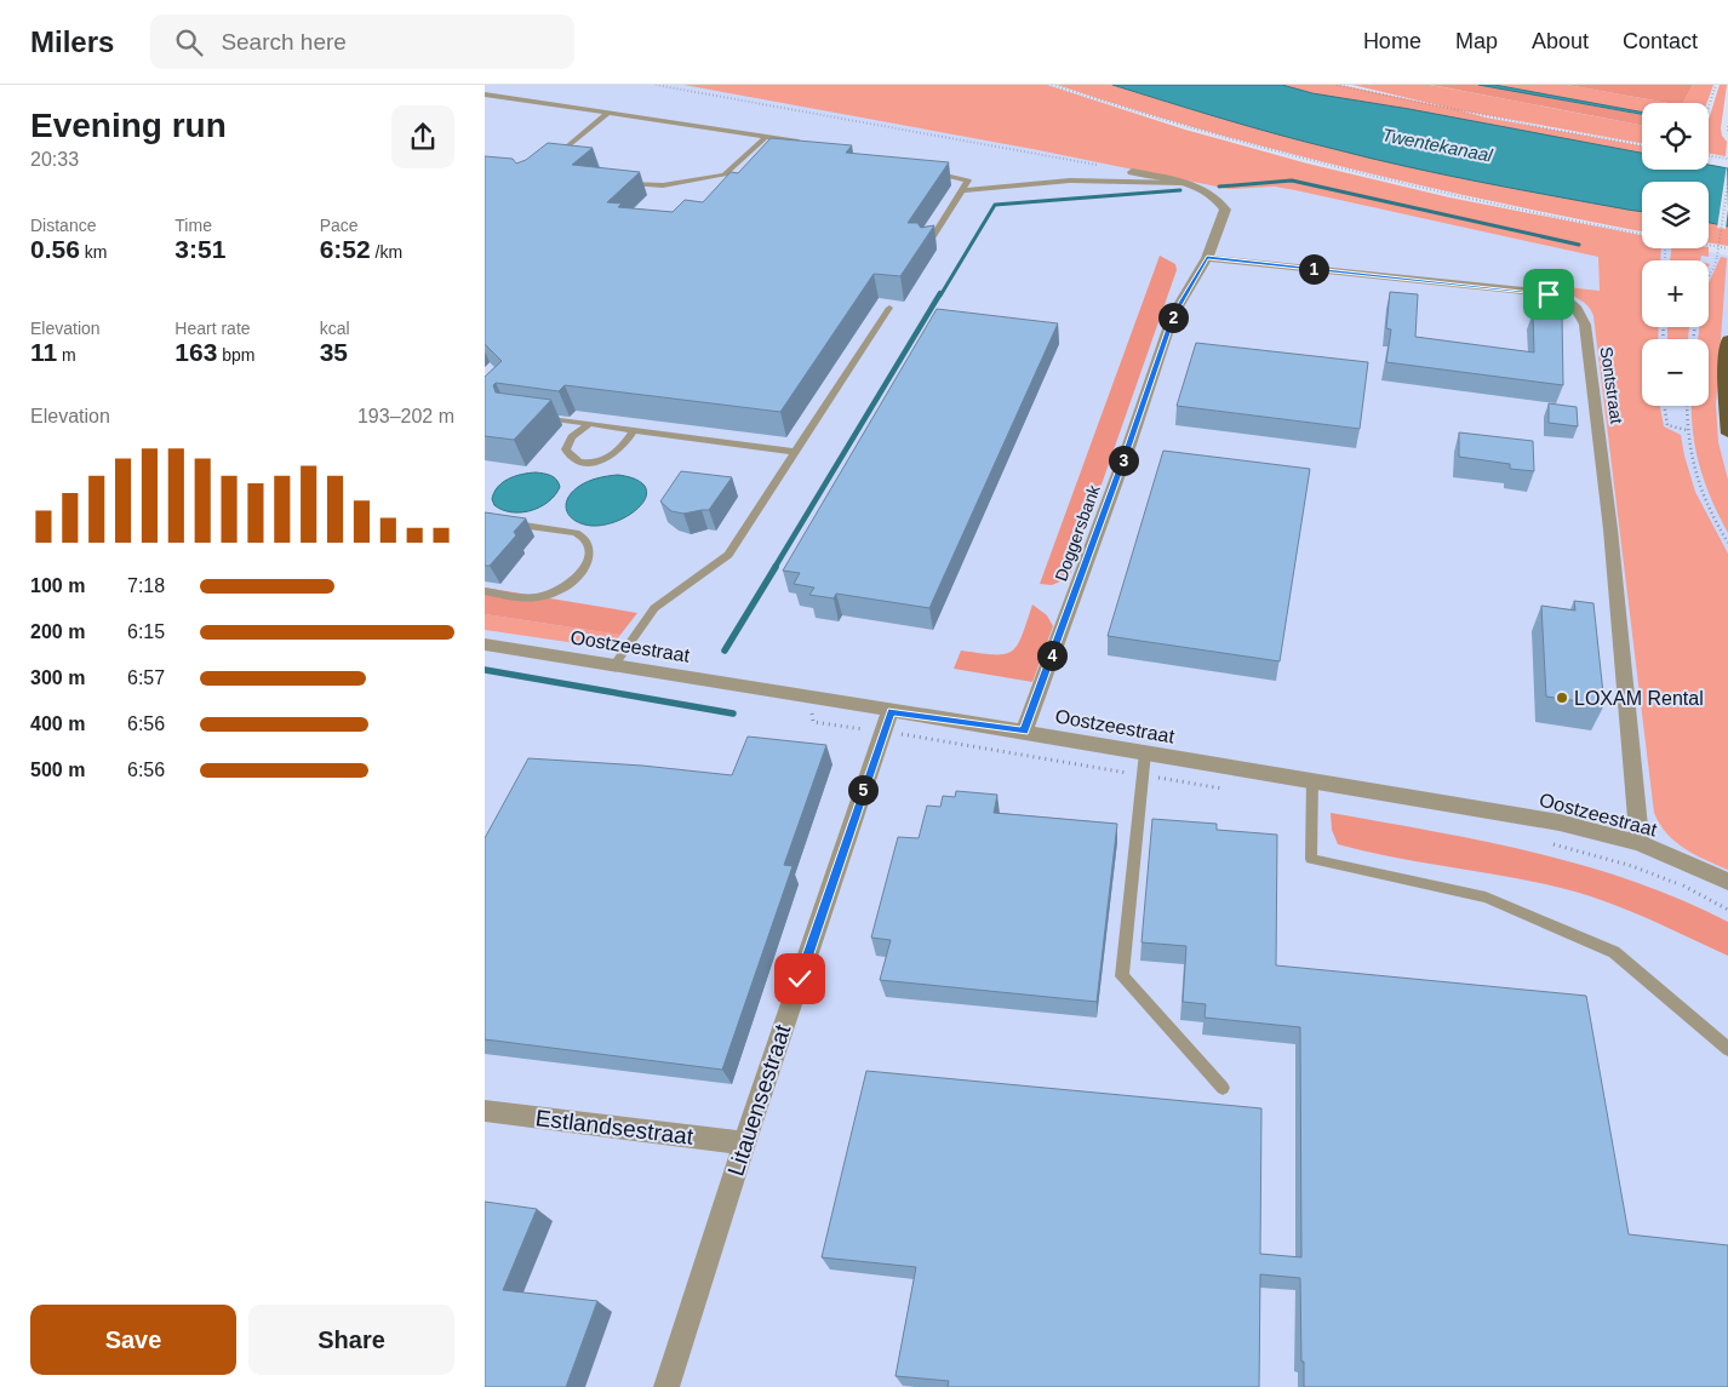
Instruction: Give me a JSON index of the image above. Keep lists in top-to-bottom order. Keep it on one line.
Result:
{"streets":{"street":["Sontstraat","Doggersbank","Oostzeestraat","Litauensestraat","Estlandsestraat"]},"crossings":[["Sontstraat","Doggersbank"],["Sontstraat","Oostzeestraat"],["Doggersbank","Oostzeestraat"],["Oostzeestraat","Litauensestraat"],["Litauensestraat","Estlandsestraat"]],"water":["Twentekanaal"],"places":["LOXAM Rental"],"page":{"header":"Milers","search":"Search here","nav":["Home","Map","About","Contact"],"heading":["Evening run","20:33"],"map_buttons":["+","−"],"stats":[["Distance","0.56 km"],["Time","3:51"],["Pace","6:52 /km"],["Elevation","11 m"],["Heart rate","163 bpm"],["kcal","35"]],"pins":["1","2","3","4","5"],"chart":["Elevation","193–202 m"],"list":[{"name":"100 m","note":"7:18"},{"name":"200 m","note":"6:15"},{"name":"300 m","note":"6:57"},{"name":"400 m","note":"6:56"},{"name":"500 m","note":"6:56"}],"buttons":["Save","Share"]}}
